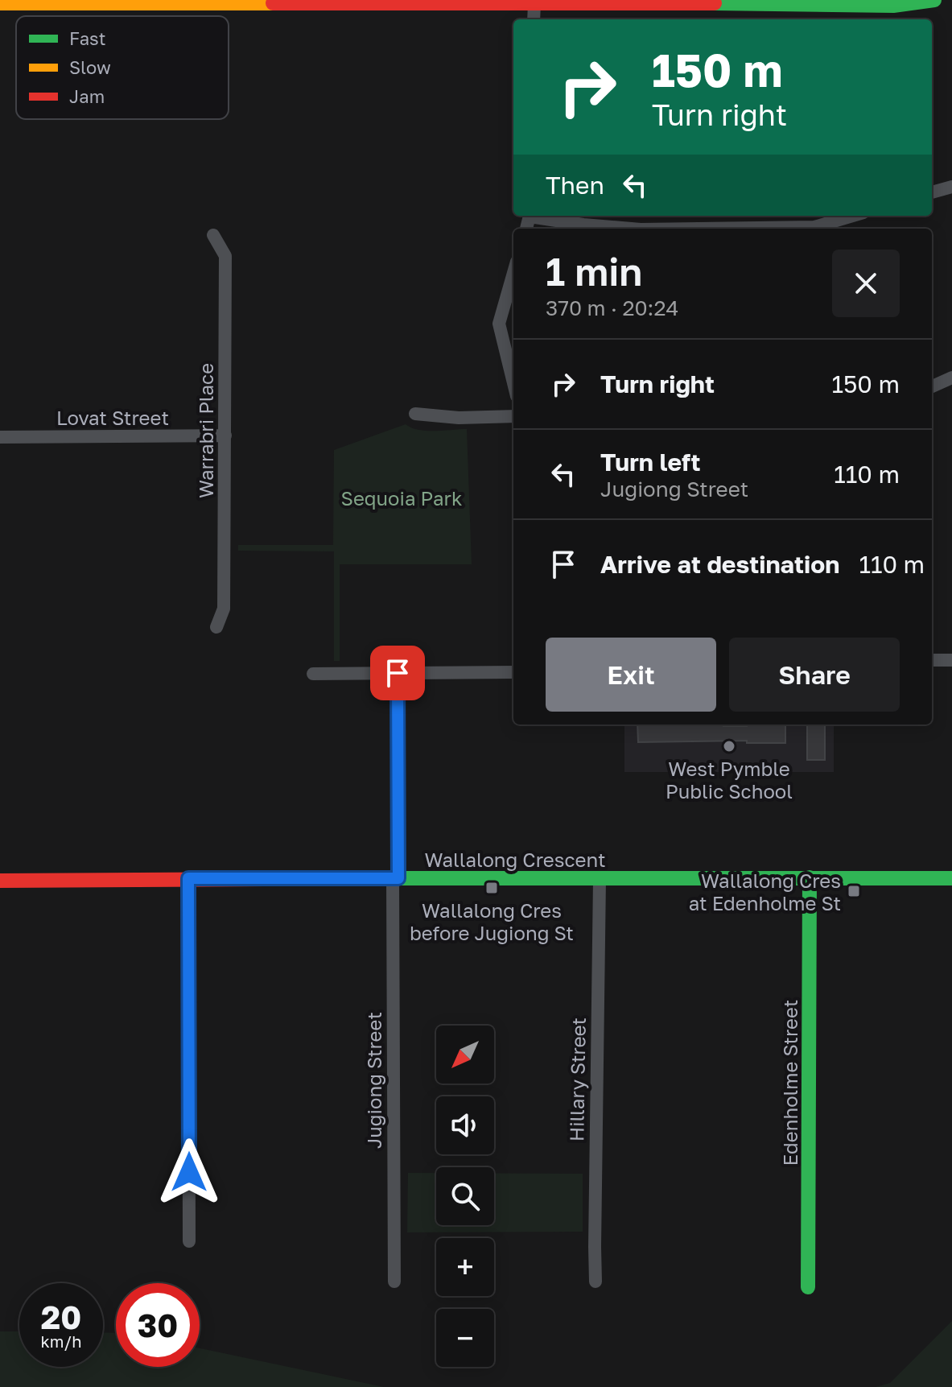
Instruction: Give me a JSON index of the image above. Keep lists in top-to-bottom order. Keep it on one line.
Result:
{"streets":{"street":["Lovat Street","Warrabri Place","Wallalong Crescent","Hillary Street","Jugiong Street","Edenholme Street"]},"crossings":[["Lovat Street","Warrabri Place"],["Wallalong Crescent","Hillary Street"],["Wallalong Crescent","Jugiong Street"],["Wallalong Crescent","Edenholme Street"]],"parks":["Sequoia Park"],"places":{"other":["West Pymble Public School"],"transit":["Wallalong Cres before Jugiong St","Wallalong Cres at Edenholme St"]},"legend":["Fast","Slow","Jam"],"north":"bottom left","page":{"turn":["150 m","Turn right"],"then":"Then","heading":["1 min","370 m · 20:24"],"list":[{"name":"Turn right","value":"150 m"},{"name":"Turn left","note":"Jugiong Street","value":"110 m"},{"name":"Arrive at destination","value":"110 m"}],"buttons":["Exit","Share"],"map_buttons":["+","−"],"speed":"20 km/h","limit":"30"}}
